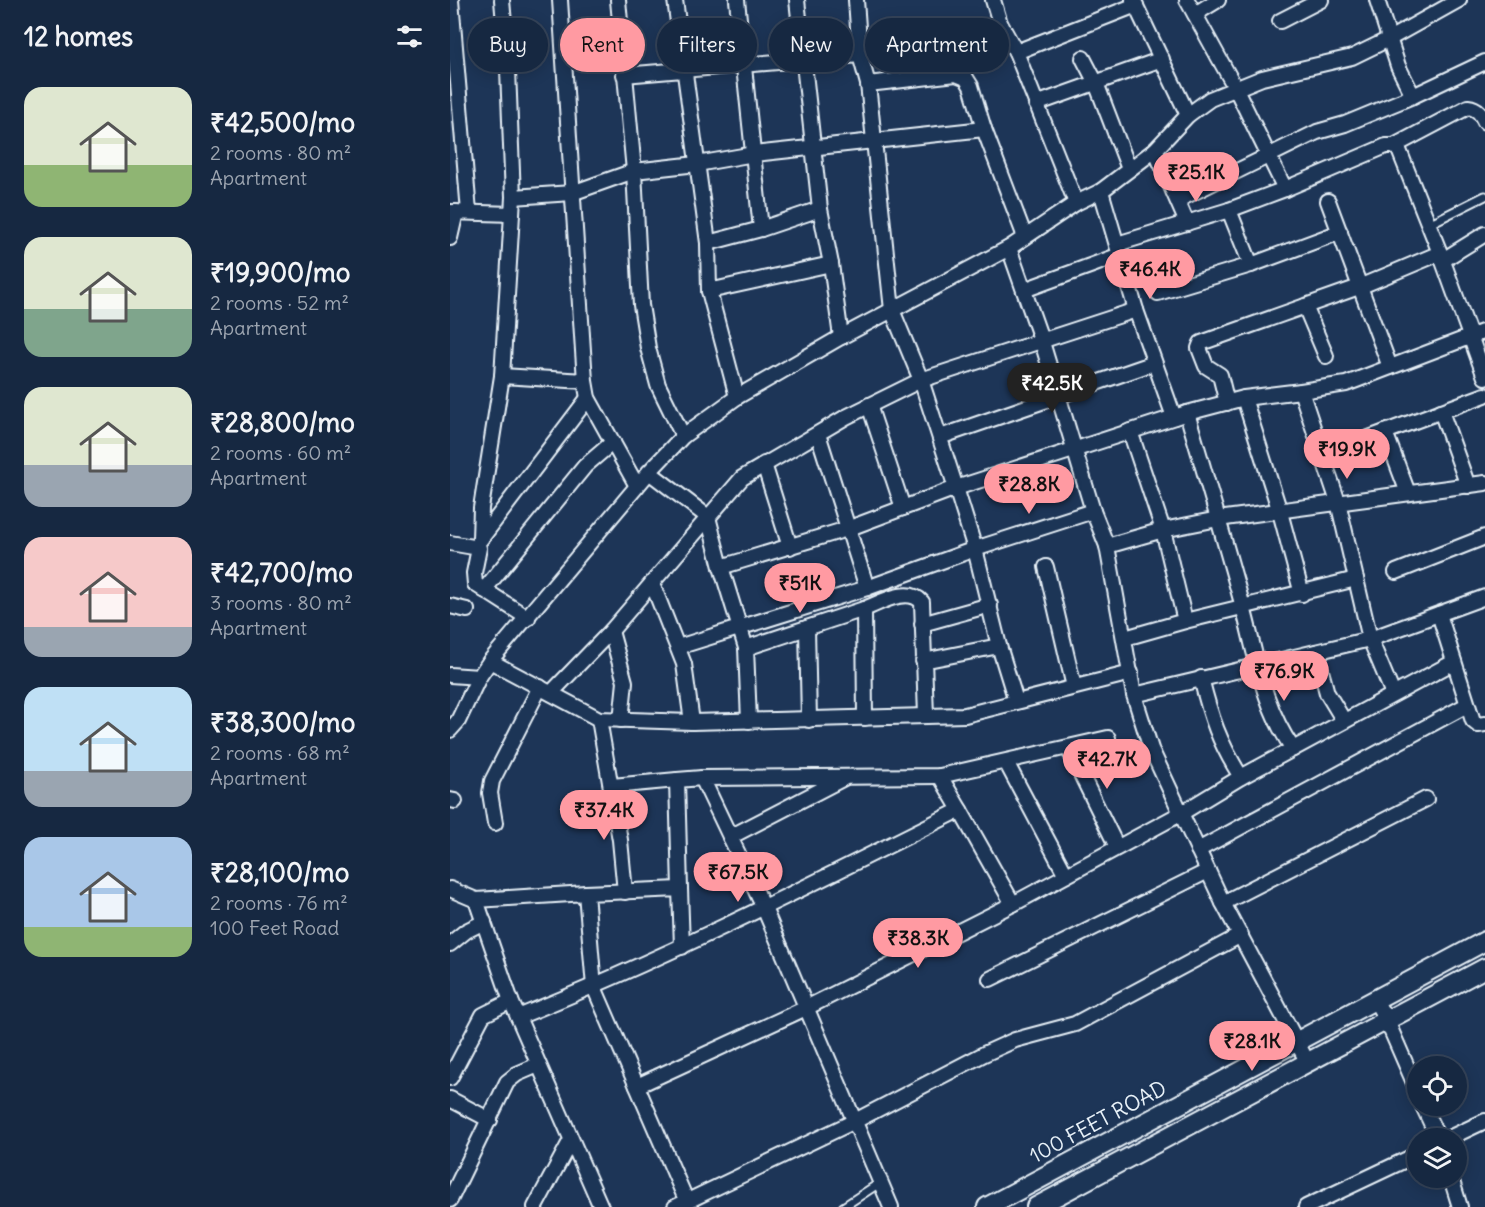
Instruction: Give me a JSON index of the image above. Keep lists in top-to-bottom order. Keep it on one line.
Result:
{"streets":{"main road":["100 FEET ROAD"]},"page":{"heading":"12 homes","chip":["Buy","Rent","Filters","New","Apartment"],"list":[{"name":"₹42,500/mo","note":"2 rooms · 80 m² · Apartment"},{"name":"₹19,900/mo","note":"2 rooms · 52 m² · Apartment"},{"name":"₹28,800/mo","note":"2 rooms · 60 m² · Apartment"},{"name":"₹42,700/mo","note":"3 rooms · 80 m² · Apartment"},{"name":"₹38,300/mo","note":"2 rooms · 68 m² · Apartment"},{"name":"₹28,100/mo","note":"2 rooms · 76 m² · 100 Feet Road"}],"price":["₹25.1K","₹46.4K","₹42.5K","₹19.9K","₹28.8K","₹51K","₹76.9K","₹42.7K","₹37.4K","₹67.5K","₹38.3K","₹28.1K"]}}
